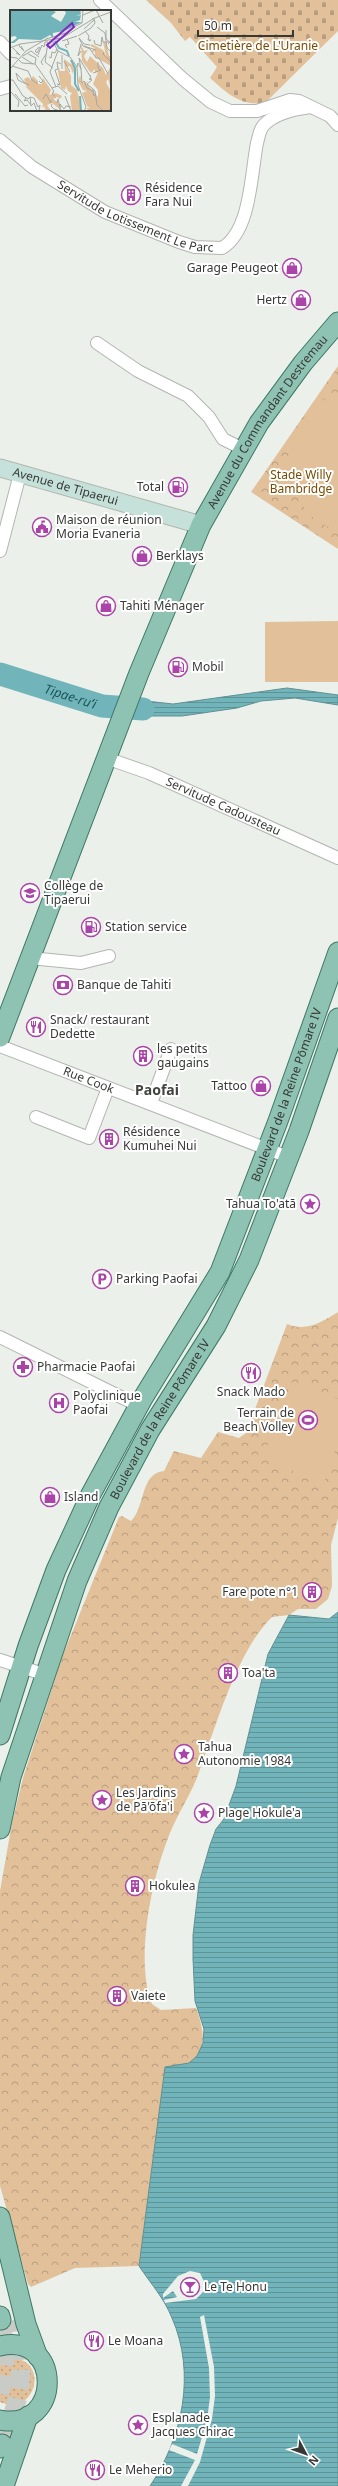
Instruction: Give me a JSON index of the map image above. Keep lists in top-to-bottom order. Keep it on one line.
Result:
{"streets":{"main road":["Avenue du Commandant Destremau","Avenue de Tipaerui","Boulevard de la Reine Pōmare IV"],"street":["Servitude Lotissement Le Parc","Servitude Cadousteau","Rue Cook"]},"crossings":[["Avenue du Commandant Destremau","Avenue de Tipaerui"],["Avenue du Commandant Destremau","Servitude Cadousteau"],["Rue Cook","Boulevard de la Reine Pōmare IV"]],"districts":["Paofai"],"water":["Tipae-ru’i"],"parks":["Cimetière de L'Uranie","Stade Willy Bambridge"],"places":{"building":["Résidence Fara Nui","les petits gaugains","Résidence Kumuhei Nui","Fare pote n°1","Toa'ta","Hokulea","Vaiete"],"shop":["Garage Peugeot","Hertz","Berklays","Tahiti Ménager","Tattoo","Island"],"fuel station":["Total","Mobil","Station service"],"public building":["Maison de réunion Moria Evaneria"],"school or university":["Collège de Tipaerui"],"bank":["Banque de Tahiti"],"restaurant":["Snack/ restaurant Dedette","Snack Mado","Le Moana","Le Meherio"],"place":["Tahua To'atā","Tahua Autonomie 1984","Les Jardins de Pā'ōfa'i","Plage Hokule'a","Esplanade Jacques Chirac"],"parking":["Parking Paofai"],"pharmacy":["Pharmacie Paofai"],"hospital":["Polyclinique Paofai"],"sports":["Terrain de Beach Volley"],"bar":["Le Te Honu"]},"scale_bar":"50 m","north":"bottom right"}
